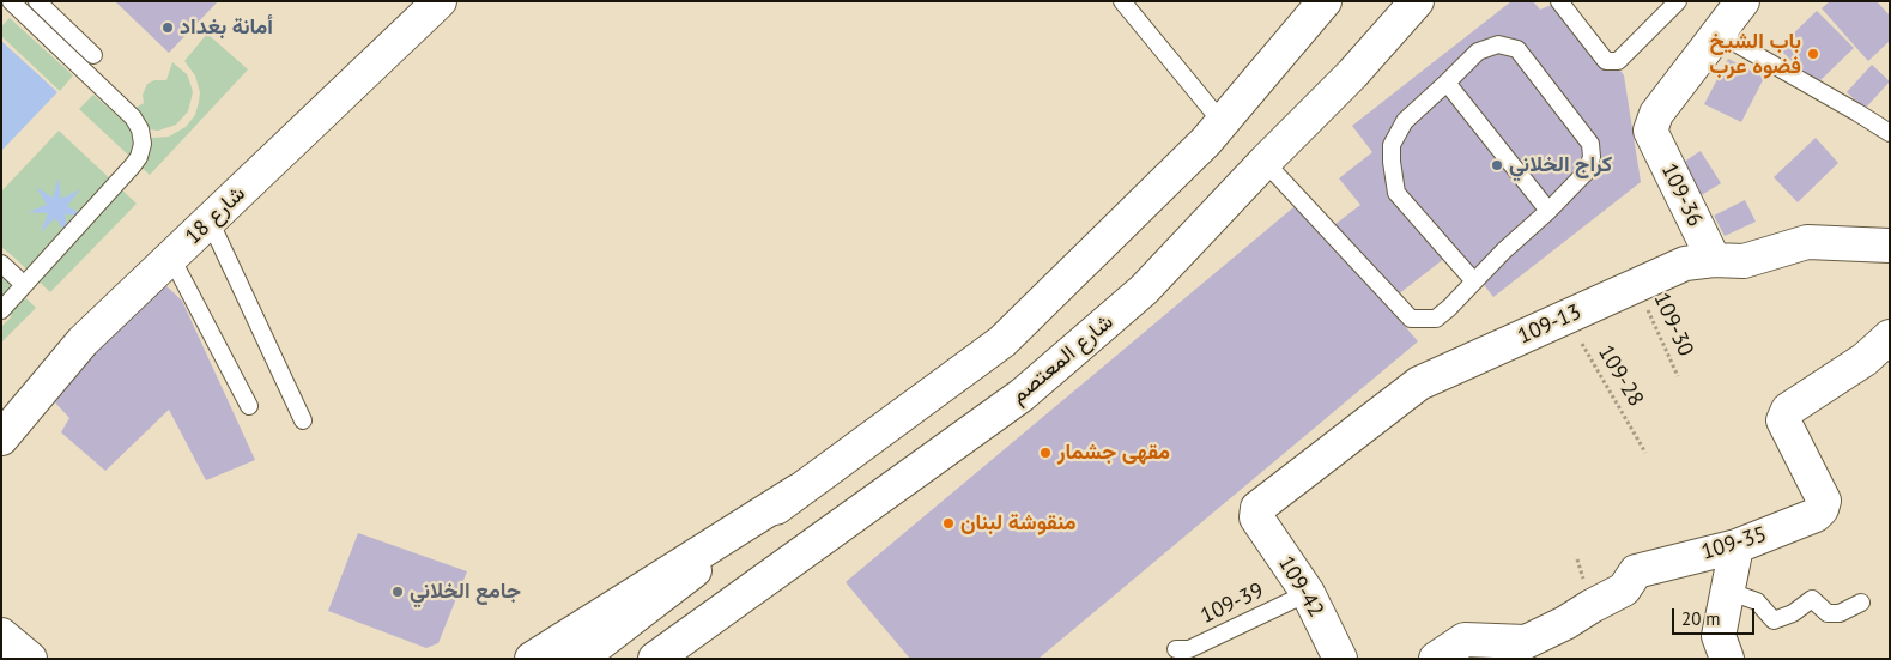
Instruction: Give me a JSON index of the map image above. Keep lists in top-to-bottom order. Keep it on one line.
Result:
{"streets":{"street":["109-36","شارع 18","109-13","شارع المعتصم","109-35","109-42"],"lane":["109-39"],"path":["109-30","109-28"]},"crossings":[["109-36","109-13"],["109-13","109-30"],["109-13","109-28"],["109-13","109-42"],["109-42","109-39"]],"places":["أمانة بغداد","باب الشيخ فضوه عرب","كراج الخلاني","مقهى جشمار","منقوشة لبنان","جامع الخلاني"],"scale_bar":"20 m"}
